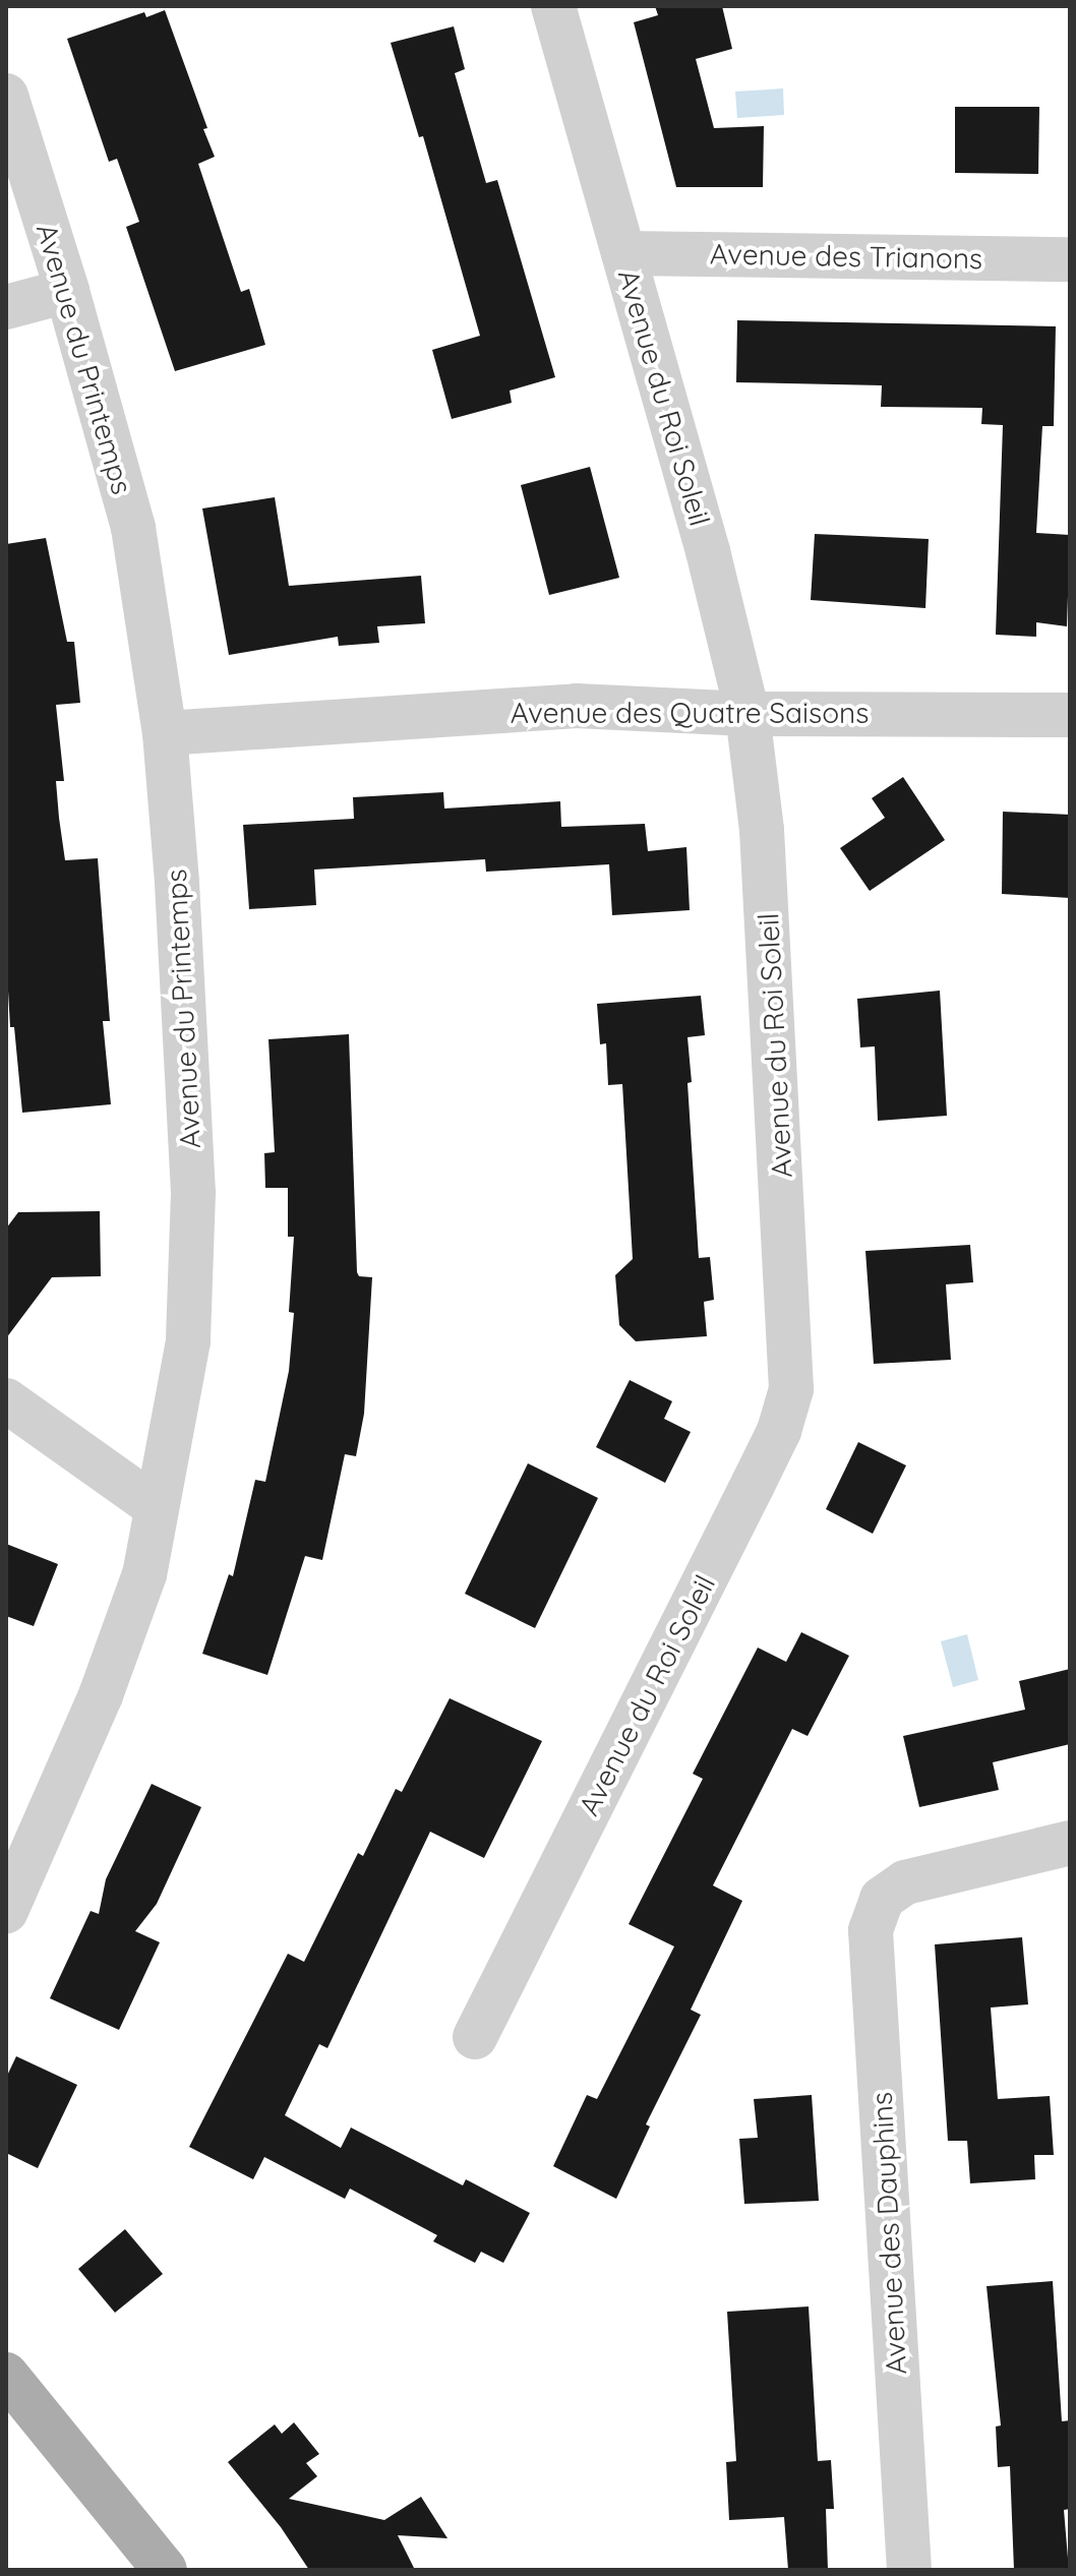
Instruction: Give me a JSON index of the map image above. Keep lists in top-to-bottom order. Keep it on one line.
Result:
{"streets":{"street":["Avenue des Trianons","Avenue du Printemps","Avenue du Roi Soleil","Avenue des Quatre Saisons","Avenue des Dauphins"]},"crossings":[["Avenue des Trianons","Avenue du Roi Soleil"],["Avenue du Printemps","Avenue des Quatre Saisons"],["Avenue du Roi Soleil","Avenue des Quatre Saisons"]]}
